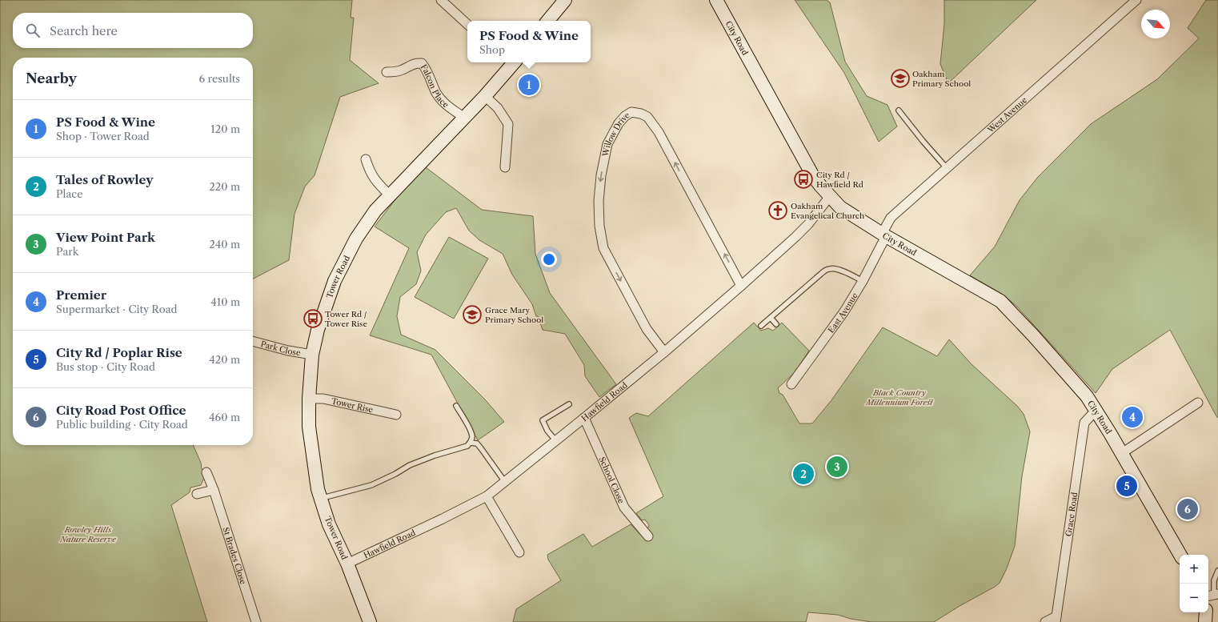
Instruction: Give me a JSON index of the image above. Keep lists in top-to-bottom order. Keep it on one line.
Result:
{"streets":{"street":["City Road","Falcon Place","West Avenue","Willow Drive","Tower Road","East Avenue","Park Close","Hawfield Road","Tower Rise","School Close","Grace Road","St Brades Close"]},"crossings":[["City Road","West Avenue"],["City Road","East Avenue"],["City Road","Hawfield Road"],["City Road","Grace Road"],["Falcon Place","Tower Road"],["West Avenue","East Avenue"],["Willow Drive","Hawfield Road"],["Tower Road","Park Close"],["Tower Road","Hawfield Road"],["Tower Road","Tower Rise"],["Hawfield Road","School Close"]],"parks":["Black Country Millennium Forest","Rowley Hills Nature Reserve"],"places":{"school or university":["Oakham Primary School","Grace Mary Primary School"],"bus stop":["City Rd / Hawfield Rd","Tower Rd / Tower Rise"],"church":["Oakham Evangelical Church"]},"north":"bottom right","page":{"search":"Search here","popup":["PS Food & Wine","Shop"],"heading":["Nearby","6 results"],"pins":["1","4","3","2","5","6"],"list":[{"mark":"1","name":"PS Food & Wine","note":"Shop · Tower Road","value":"120 m"},{"mark":"2","name":"Tales of Rowley","note":"Place","value":"220 m"},{"mark":"3","name":"View Point Park","note":"Park","value":"240 m"},{"mark":"4","name":"Premier","note":"Supermarket · City Road","value":"410 m"},{"mark":"5","name":"City Rd / Poplar Rise","note":"Bus stop · City Road","value":"420 m"},{"mark":"6","name":"City Road Post Office","note":"Public building · City Road","value":"460 m"}],"map_buttons":["+","−"]}}
